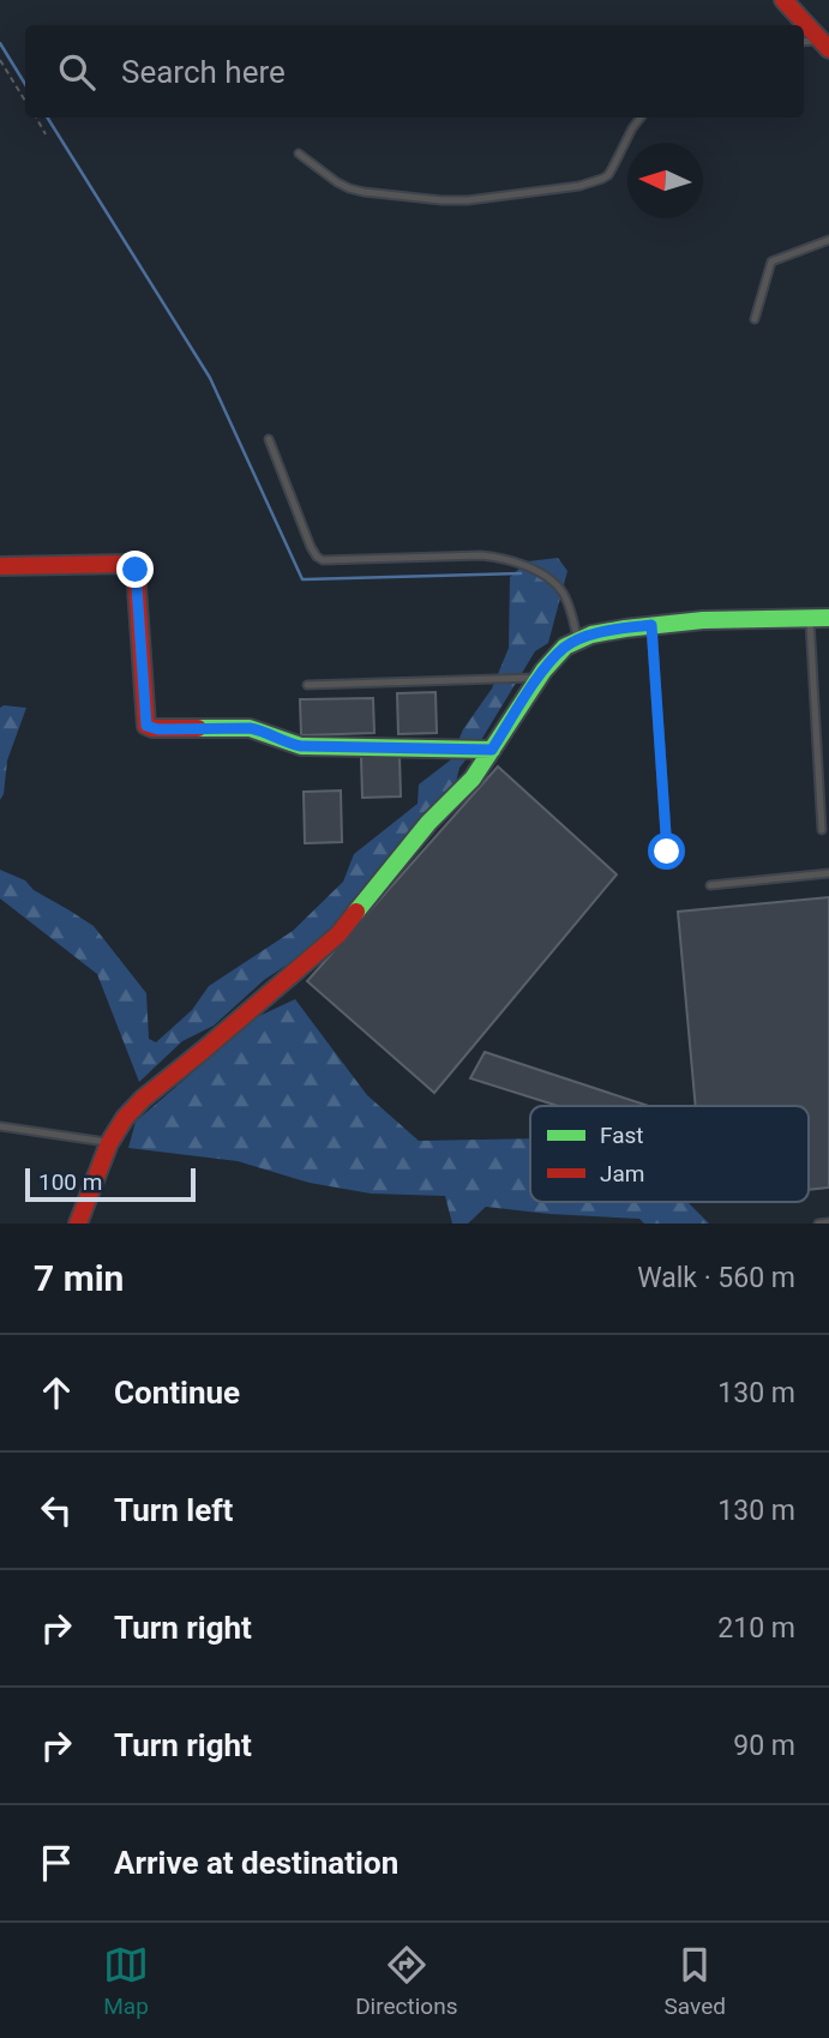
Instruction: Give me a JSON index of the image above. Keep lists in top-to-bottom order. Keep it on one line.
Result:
{"legend":["Fast","Jam"],"scale_bar":"100 m","north":"left","page":{"search":"Search here","scale":"100 m","heading":["7 min","Walk · 560 m"],"list":[["Continue","130 m"],["Turn left","130 m"],["Turn right","210 m"],["Turn right","90 m"],"Arrive at destination"],"nav":["Map","Directions","Saved"]}}
